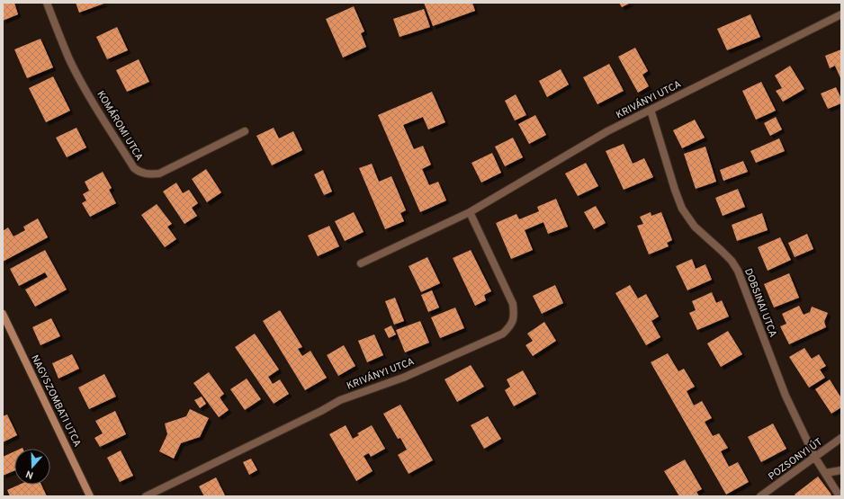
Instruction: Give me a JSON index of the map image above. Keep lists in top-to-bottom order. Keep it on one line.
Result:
{"streets":{"street":["KRIVÁNYI UTCA","KOMÁROMI UTCA","DOBSINAI UTCA","NAGYSZOMBATI UTCA","POZSONYI ÚT"]},"crossings":[["KRIVÁNYI UTCA","DOBSINAI UTCA"],["DOBSINAI UTCA","POZSONYI ÚT"]],"north":"bottom"}
